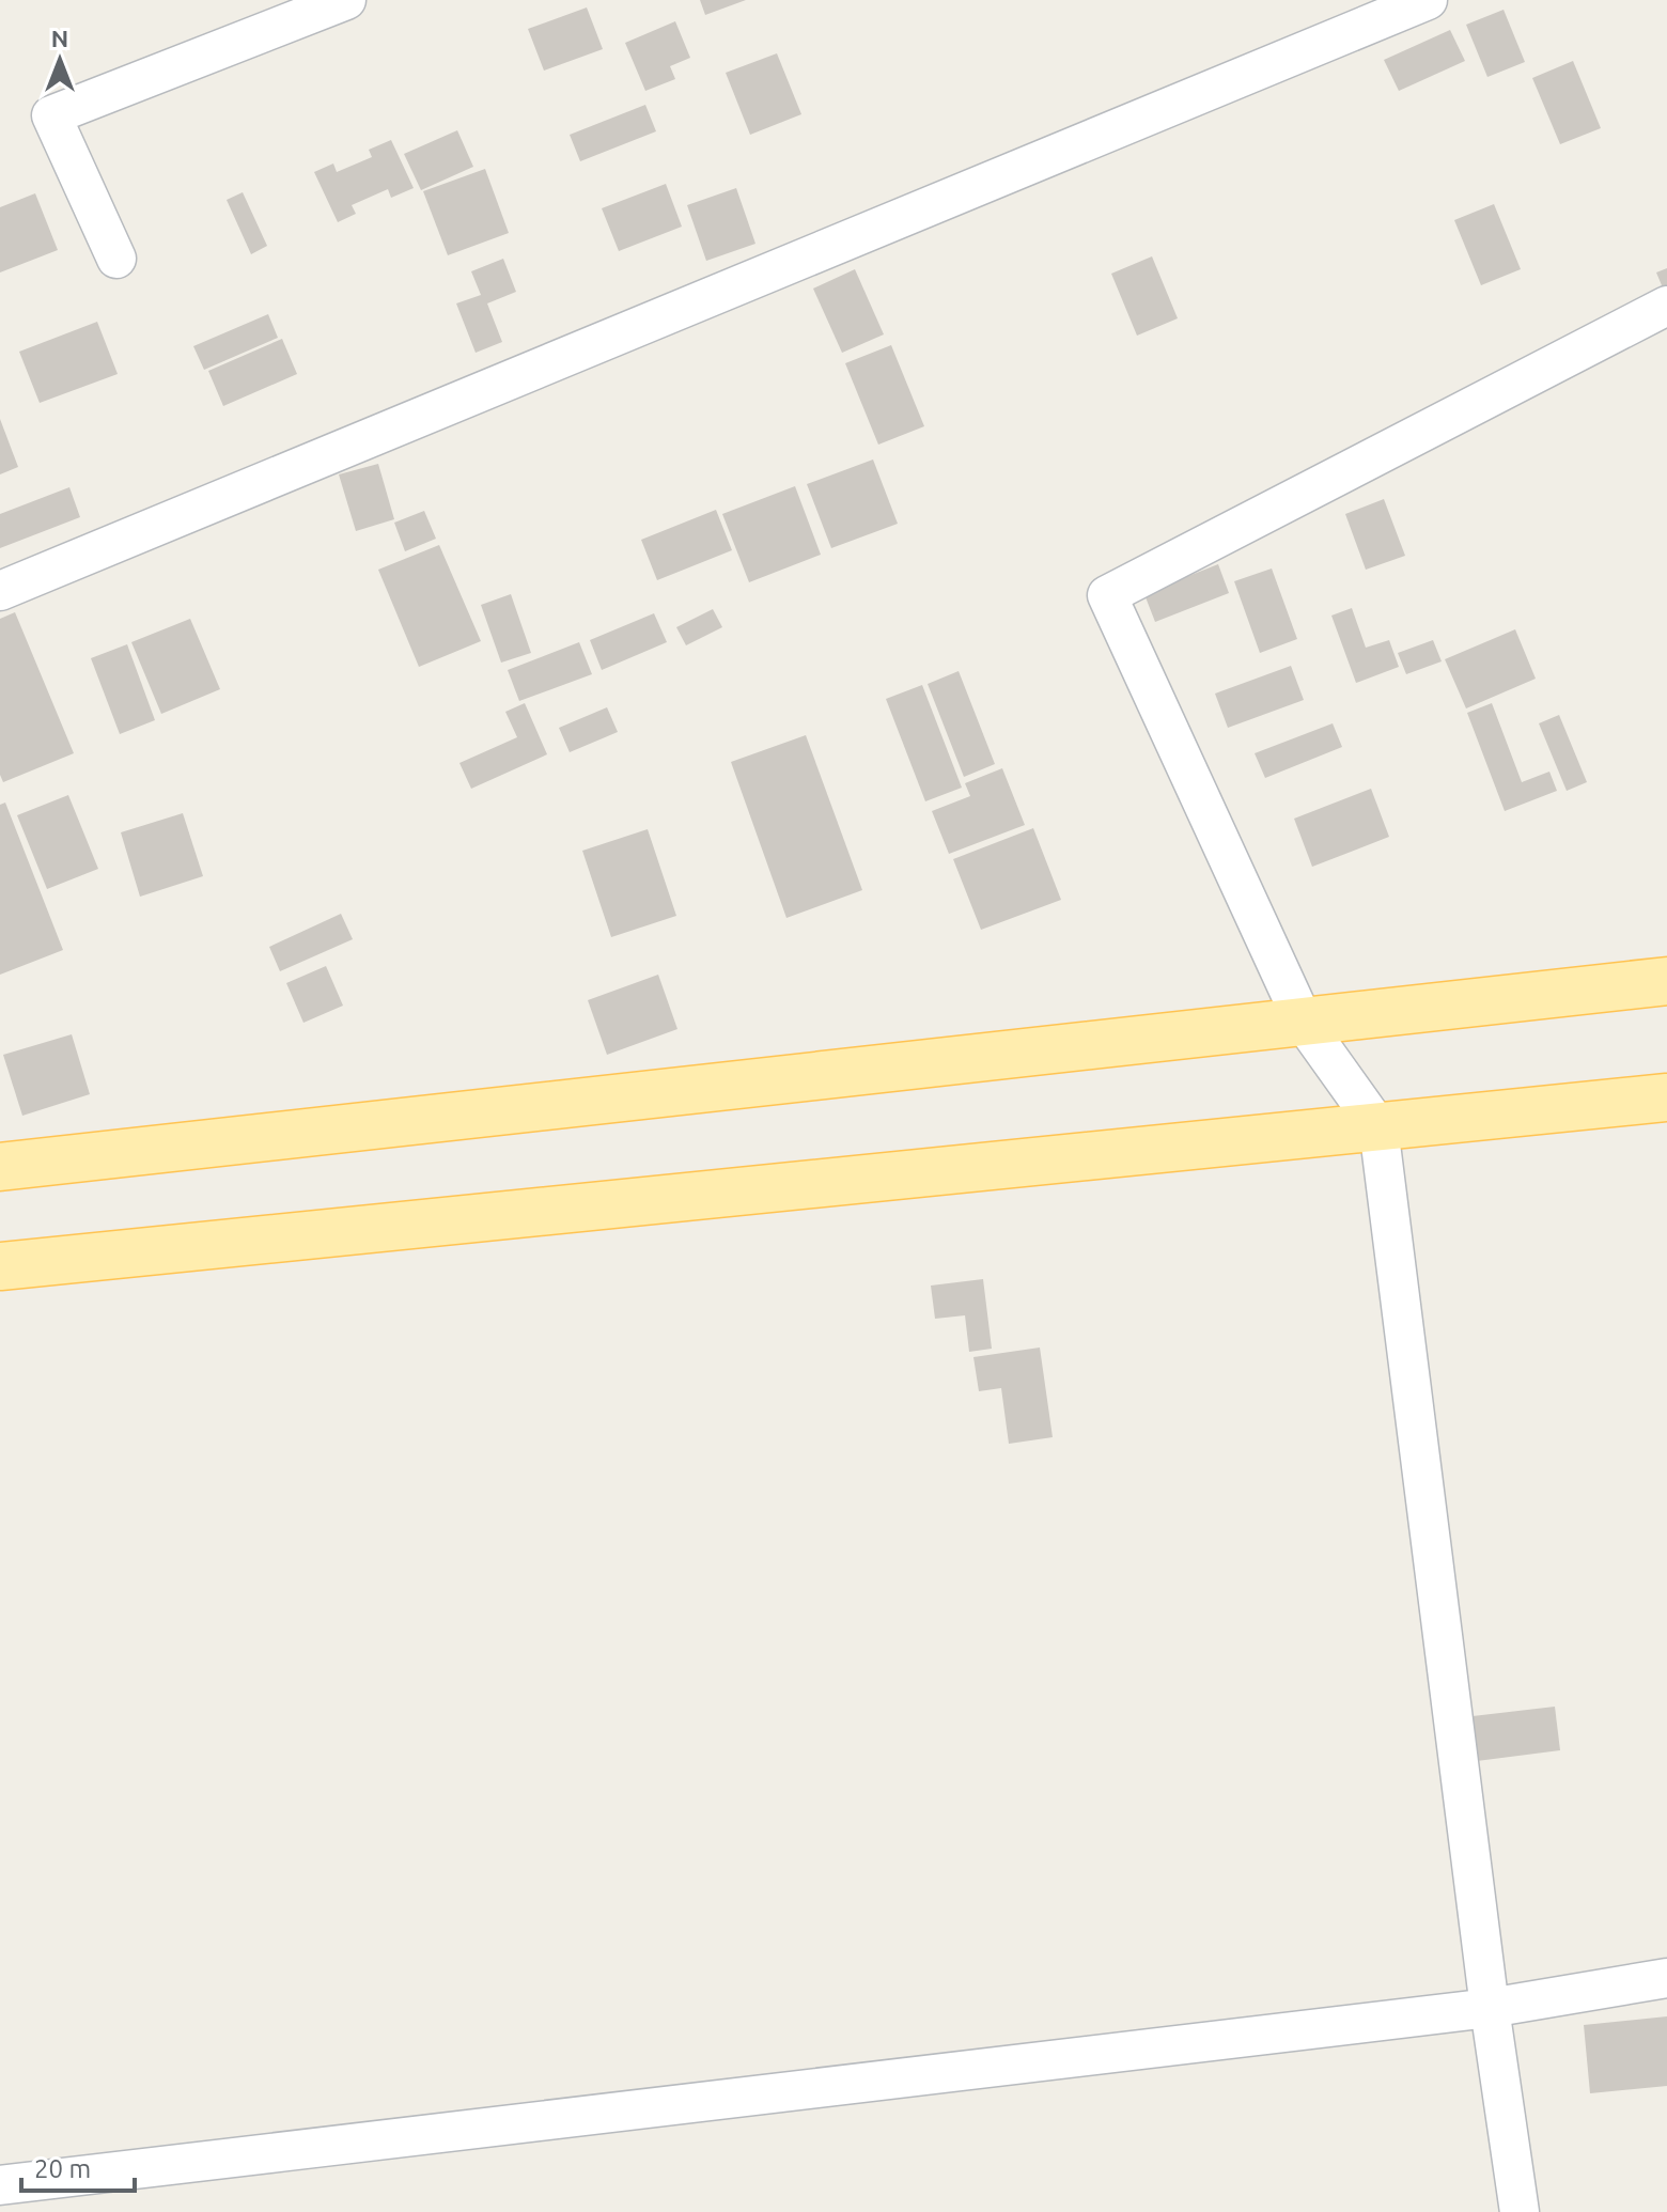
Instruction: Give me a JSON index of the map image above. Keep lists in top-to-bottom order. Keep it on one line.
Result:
{"scale_bar":"20 m","north":"top"}
